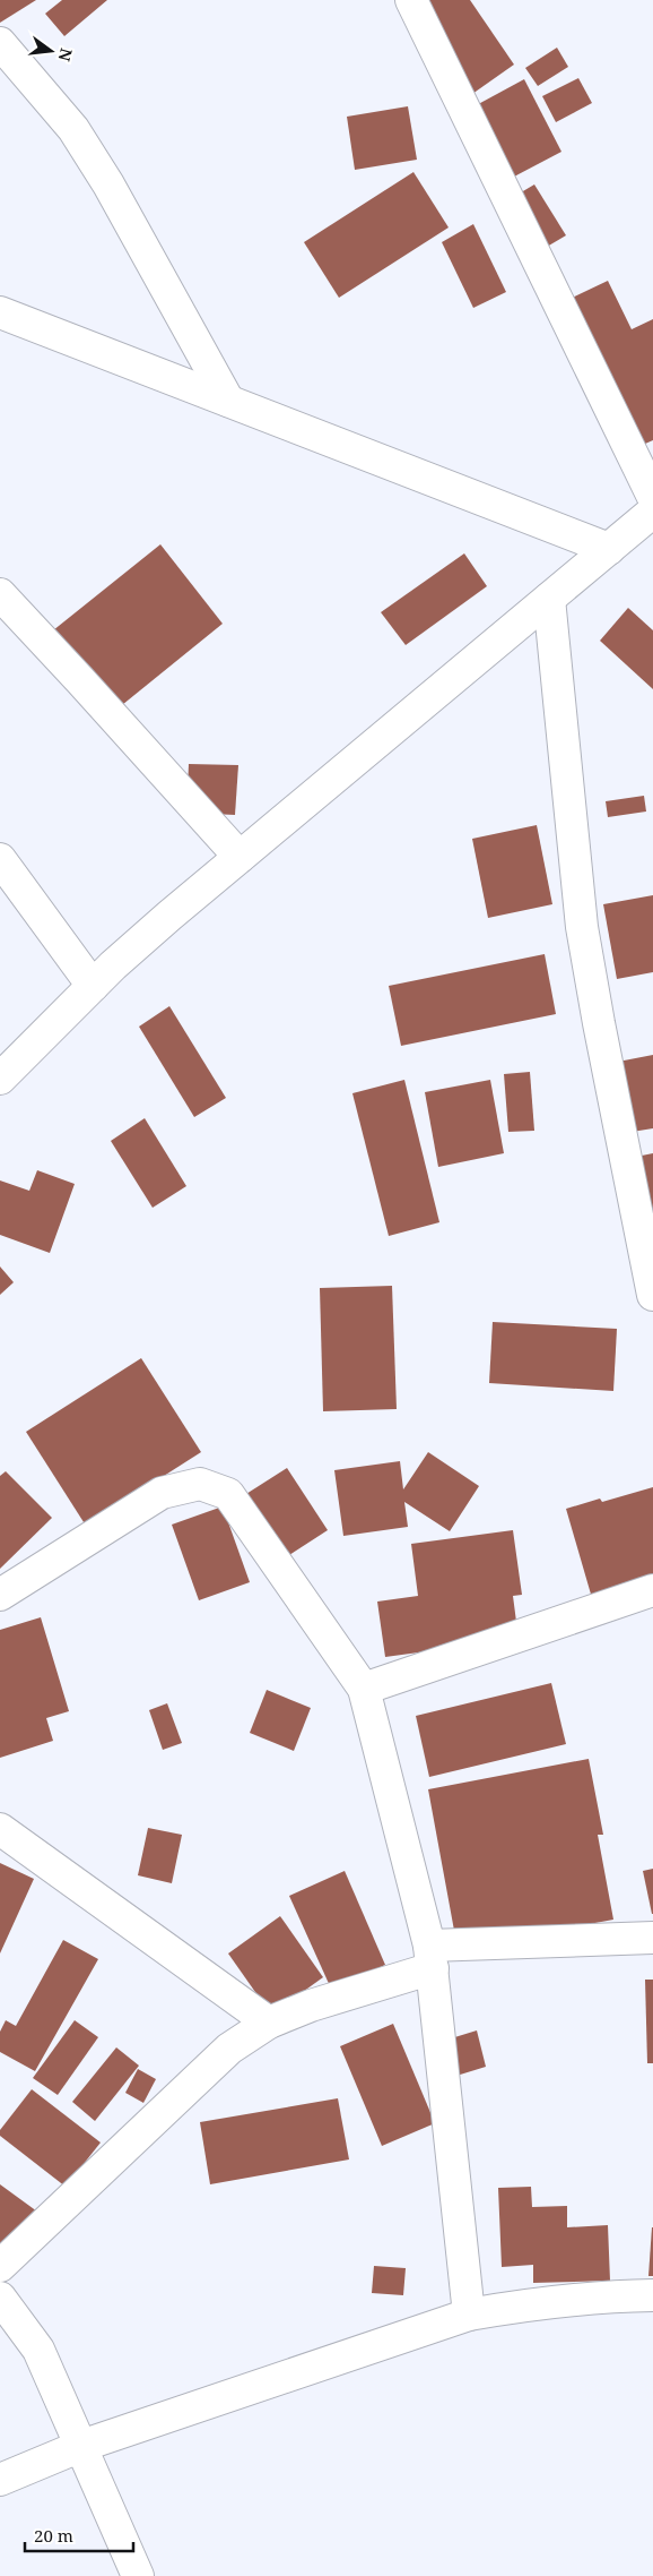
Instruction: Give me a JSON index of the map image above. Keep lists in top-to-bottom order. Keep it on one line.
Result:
{"scale_bar":"20 m","north":"right"}
